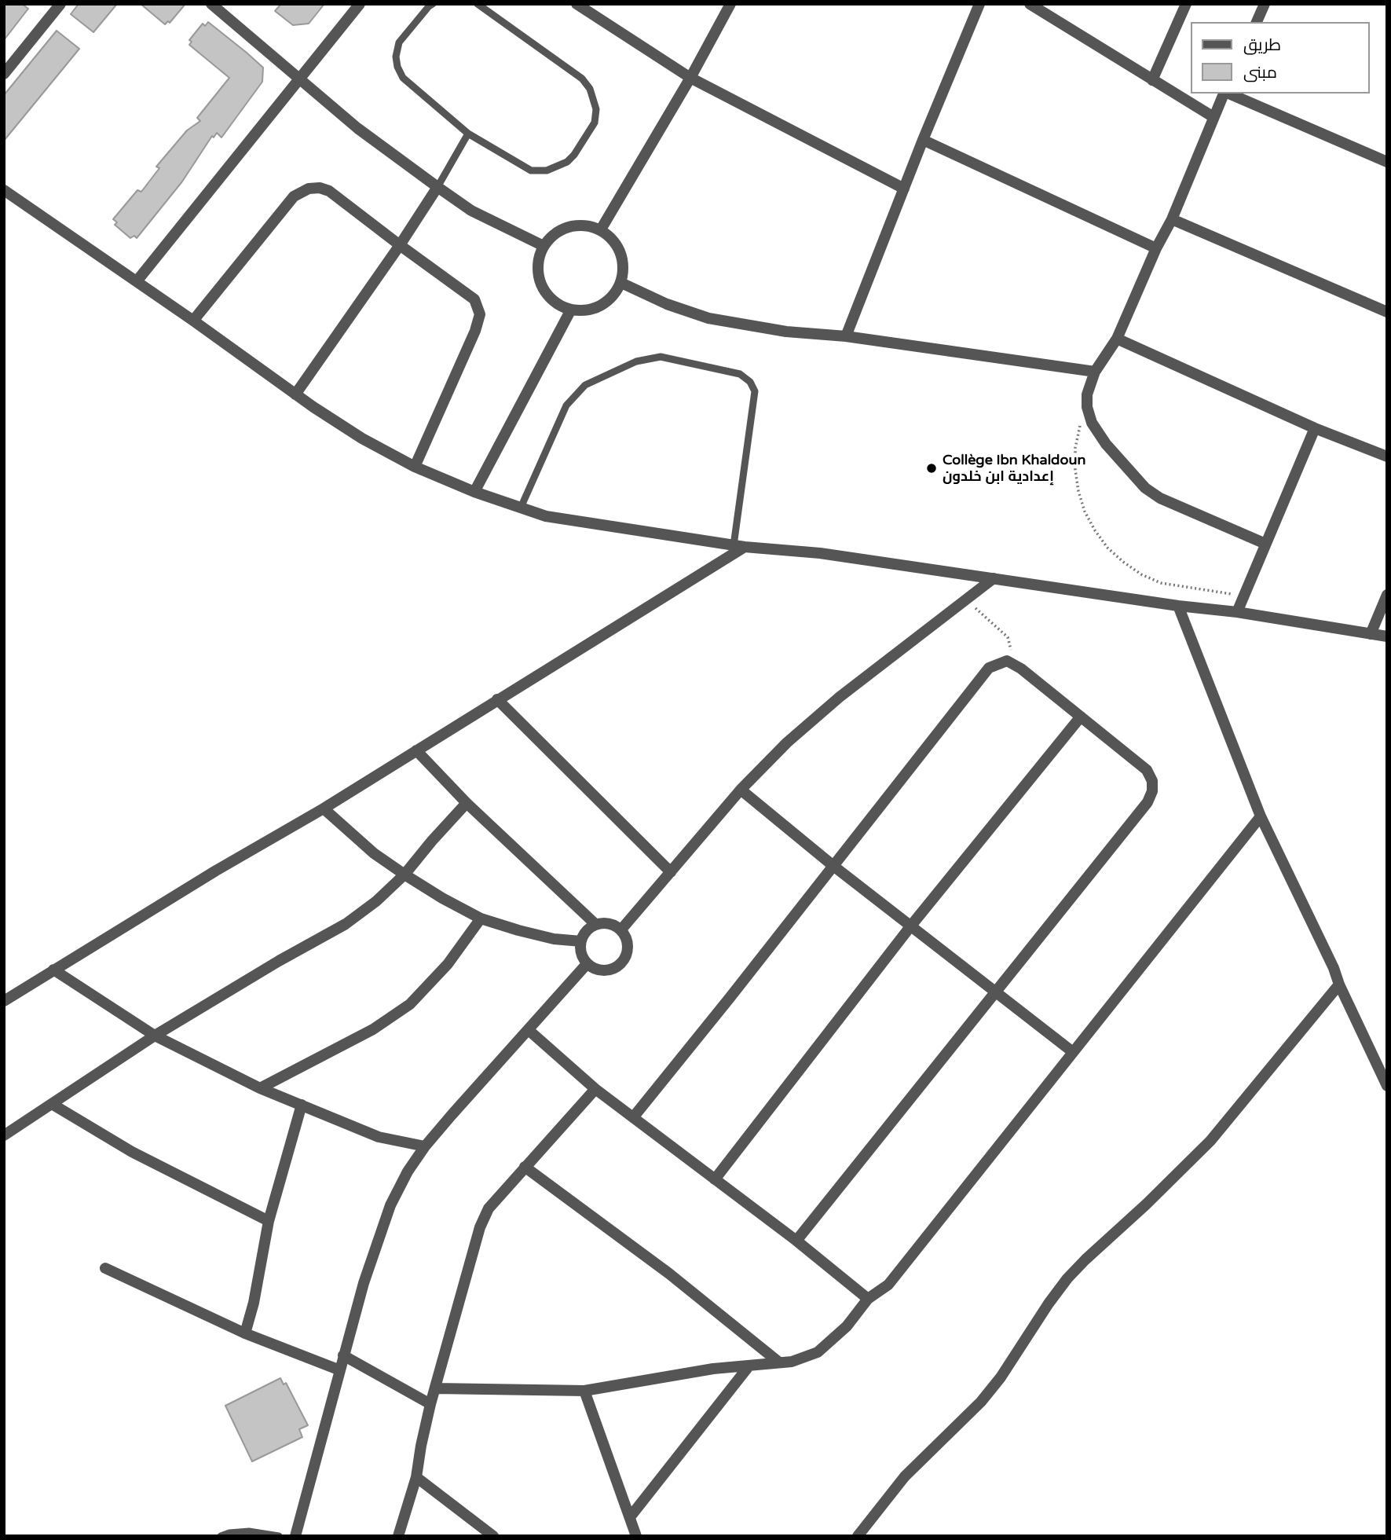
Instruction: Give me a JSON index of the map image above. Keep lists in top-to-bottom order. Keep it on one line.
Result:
{"places":["Collège Ibn Khaldoun إعدادية ابن خلدون"],"legend":["طريق","مبنى"]}
